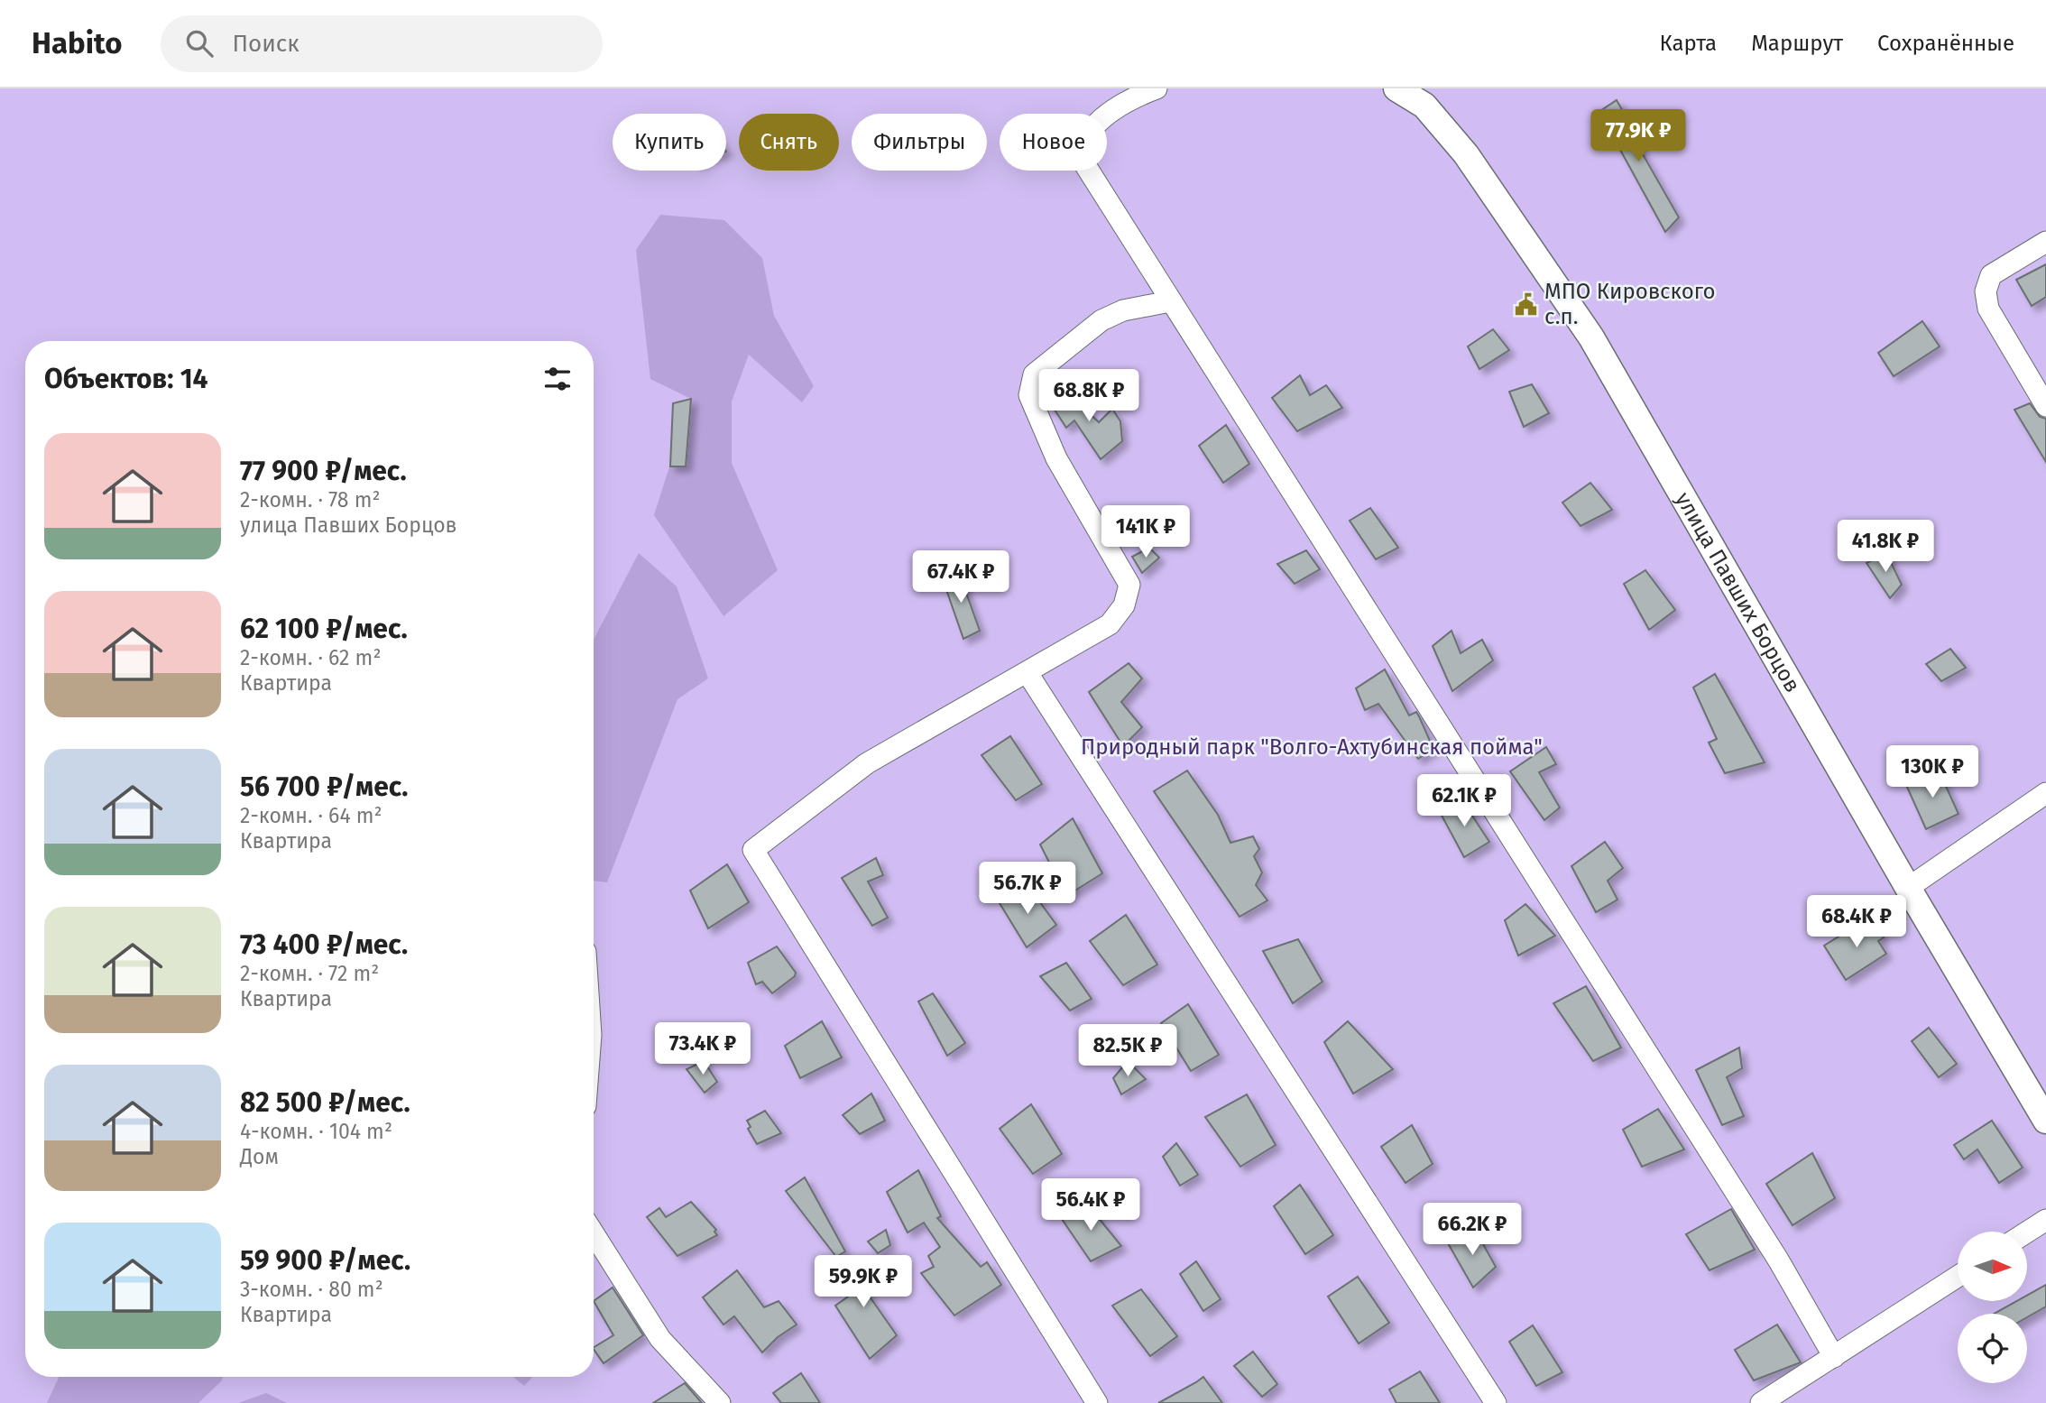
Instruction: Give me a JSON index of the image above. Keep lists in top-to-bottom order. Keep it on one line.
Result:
{"streets":{"street":["улица Павших Борцов"]},"parks":["Природный парк \"Волго-Ахтубинская пойма\""],"places":{"public building":["МПО Кировского с.п."]},"north":"right","page":{"header":"Habito","search":"Поиск","nav":["Карта","Маршрут","Сохранённые"],"price":["77.9K ₽","68.8K ₽","141K ₽","41.8K ₽","67.4K ₽","130K ₽","62.1K ₽","56.7K ₽","68.4K ₽","73.4K ₽","82.5K ₽","56.4K ₽","66.2K ₽","59.9K ₽"],"chip":["Купить","Снять","Фильтры","Новое"],"heading":"Объектов: 14","list":[{"name":"77 900 ₽/мес.","note":"2-комн. · 78 m² · улица Павших Борцов"},{"name":"62 100 ₽/мес.","note":"2-комн. · 62 m² · Квартира"},{"name":"56 700 ₽/мес.","note":"2-комн. · 64 m² · Квартира"},{"name":"73 400 ₽/мес.","note":"2-комн. · 72 m² · Квартира"},{"name":"82 500 ₽/мес.","note":"4-комн. · 104 m² · Дом"},{"name":"59 900 ₽/мес.","note":"3-комн. · 80 m² · Квартира"}]}}
